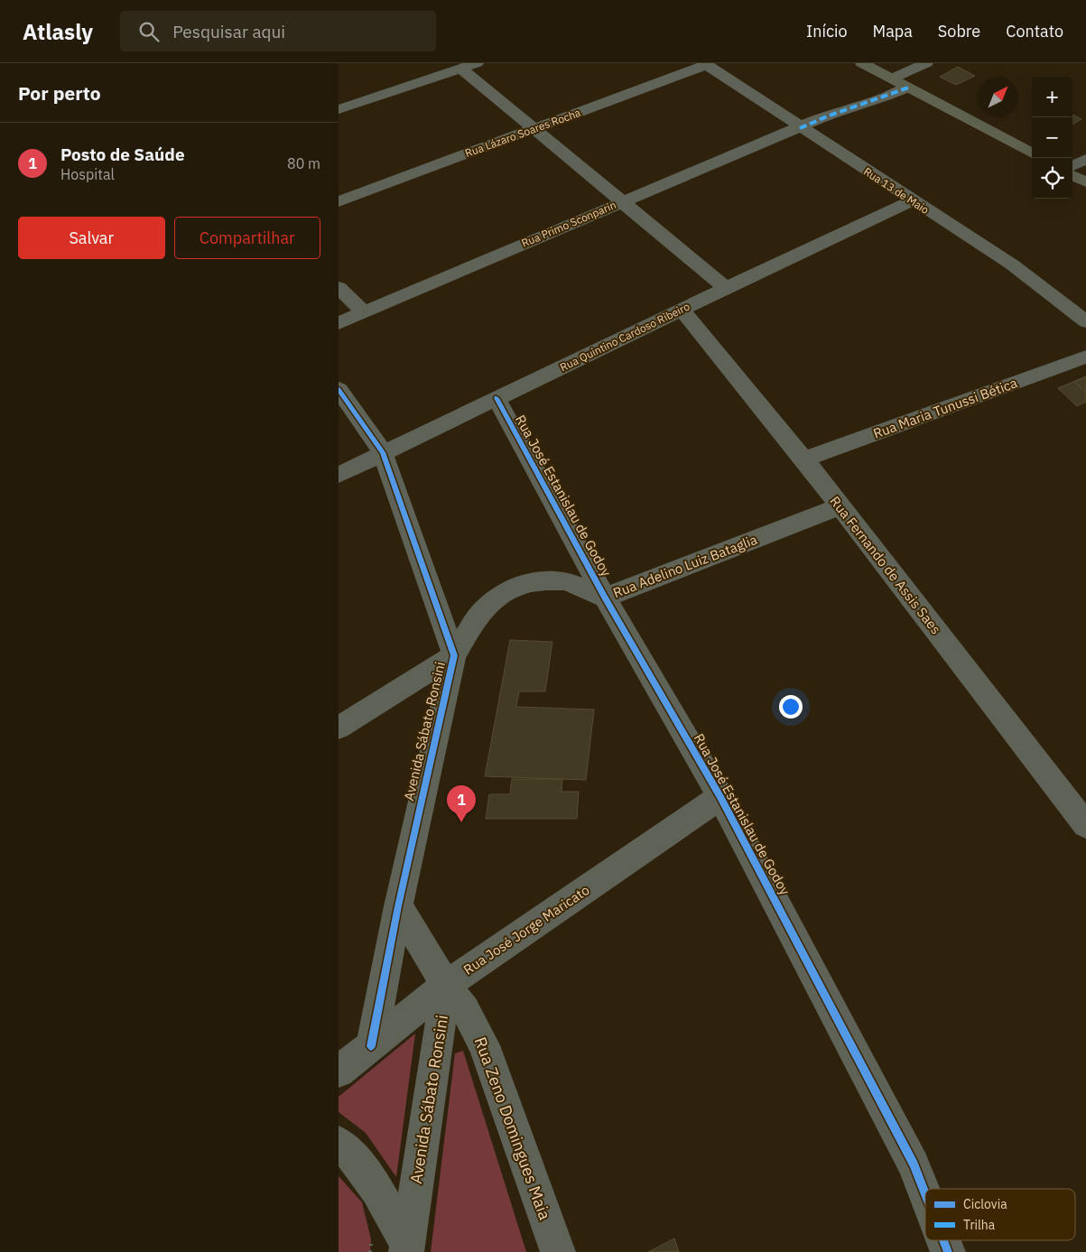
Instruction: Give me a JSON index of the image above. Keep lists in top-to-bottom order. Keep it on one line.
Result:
{"streets":{"street":["Rua Lázaro Soares Rocha","Rua 13 de Maio","Rua Primo Sconparin","Rua Quintino Cardoso Ribeiro","Rua Maria Tunussi Bética","Rua José Estanislau de Godoy","Rua Fernando de Assis Saes","Rua Adelino Luiz Bataglia","Avenida Sábato Ronsini","Rua José Jorge Maricato","Rua Zeno Domingues Maia"]},"crossings":[["Rua Lázaro Soares Rocha","Rua 13 de Maio"],["Rua 13 de Maio","Rua Primo Sconparin"],["Rua 13 de Maio","Rua Quintino Cardoso Ribeiro"],["Rua Quintino Cardoso Ribeiro","Rua José Estanislau de Godoy"],["Rua Quintino Cardoso Ribeiro","Rua Fernando de Assis Saes"],["Rua Quintino Cardoso Ribeiro","Avenida Sábato Ronsini"],["Rua Maria Tunussi Bética","Rua Fernando de Assis Saes"],["Rua José Estanislau de Godoy","Rua Adelino Luiz Bataglia"],["Rua José Estanislau de Godoy","Rua José Jorge Maricato"],["Rua Fernando de Assis Saes","Rua Adelino Luiz Bataglia"],["Rua Adelino Luiz Bataglia","Avenida Sábato Ronsini"],["Avenida Sábato Ronsini","Rua José Jorge Maricato"],["Avenida Sábato Ronsini","Rua Zeno Domingues Maia"],["Rua José Jorge Maricato","Rua Zeno Domingues Maia"]],"legend":["Ciclovia","Trilha"],"north":"top right","page":{"header":"Atlasly","search":"Pesquisar aqui","nav":["Início","Mapa","Sobre","Contato"],"heading":"Por perto","map_buttons":["+","−"],"list":[{"mark":"1","name":"Posto de Saúde","note":"Hospital","value":"80 m"}],"buttons":["Salvar","Compartilhar"],"pins":"1"}}
